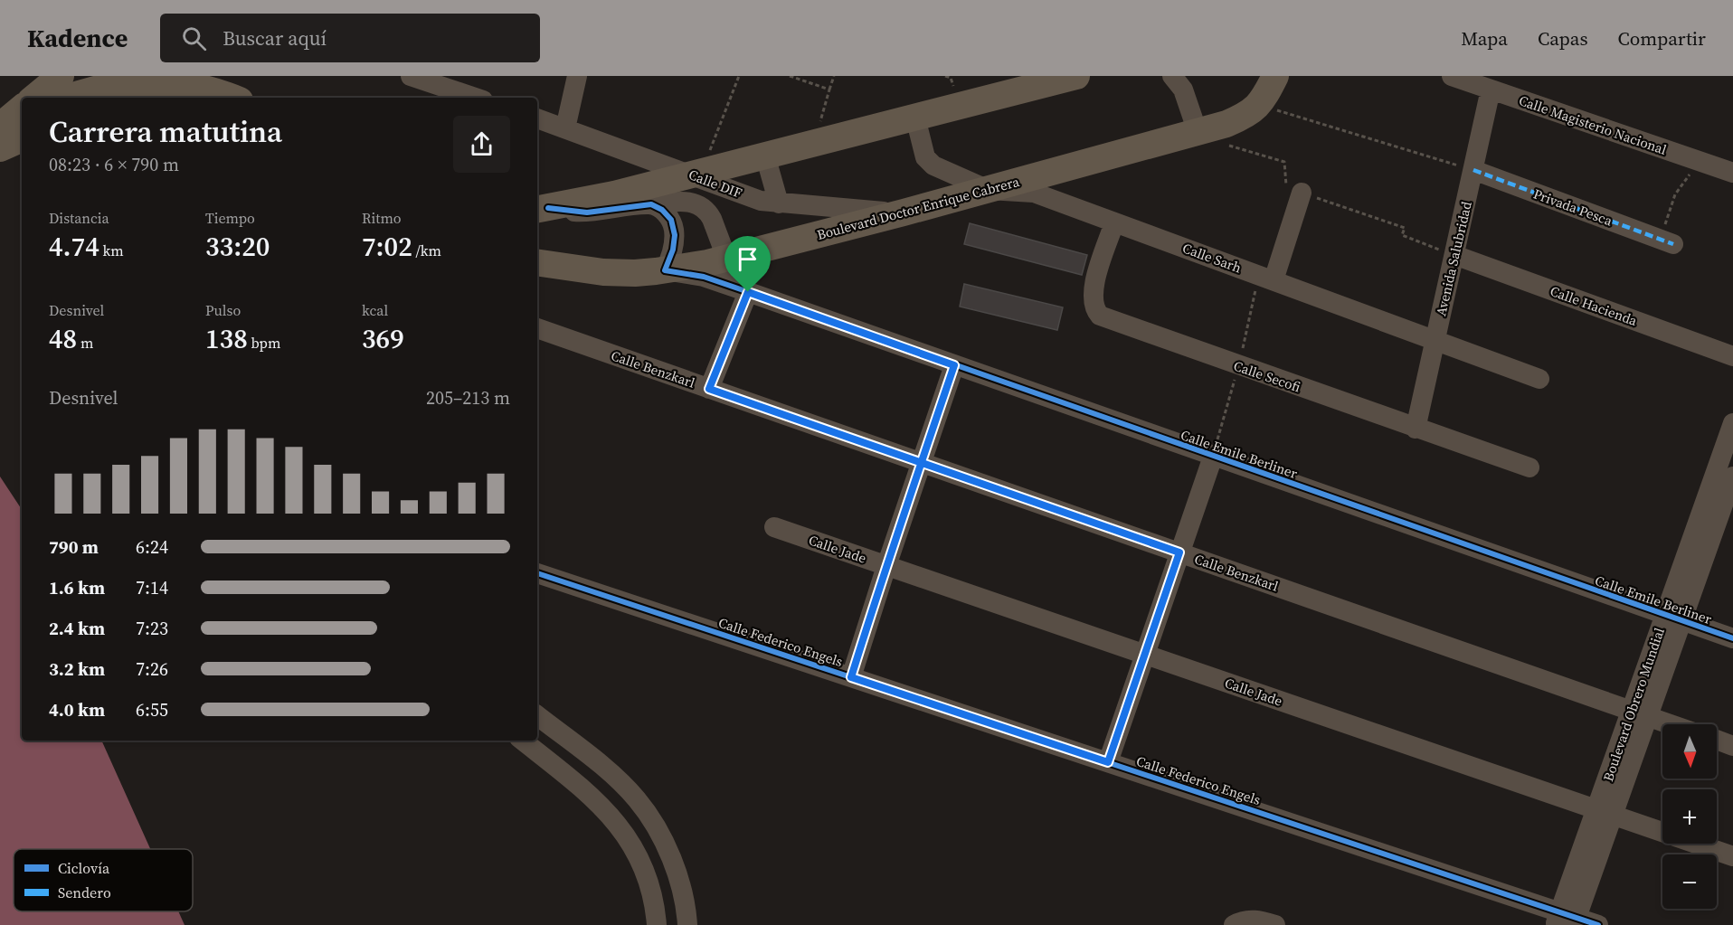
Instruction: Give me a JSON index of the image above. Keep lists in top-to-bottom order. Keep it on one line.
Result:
{"streets":{"main road":["Boulevard Doctor Enrique Cabrera"],"street":["Calle Magisterio Nacional","Calle DIF","Privada Pesca","Calle Sarh","Avenida Salubridad","Calle Hacienda","Calle Benzkarl","Calle Secofi","Calle Emile Berliner","Calle Jade","Calle Federico Engels","Boulevard Obrero Mundial"]},"crossings":[["Calle Magisterio Nacional","Avenida Salubridad"],["Calle DIF","Boulevard Doctor Enrique Cabrera"],["Privada Pesca","Avenida Salubridad"],["Boulevard Doctor Enrique Cabrera","Calle Sarh"],["Boulevard Doctor Enrique Cabrera","Calle Emile Berliner"],["Calle Sarh","Avenida Salubridad"],["Calle Sarh","Calle Secofi"],["Avenida Salubridad","Calle Hacienda"],["Avenida Salubridad","Calle Secofi"],["Calle Benzkarl","Boulevard Obrero Mundial"],["Calle Emile Berliner","Boulevard Obrero Mundial"],["Calle Jade","Boulevard Obrero Mundial"],["Calle Federico Engels","Boulevard Obrero Mundial"]],"legend":["Ciclovía","Sendero"],"north":"bottom","page":{"header":"Kadence","search":"Buscar aquí","nav":["Mapa","Capas","Compartir"],"heading":["Carrera matutina","08:23 · 6 × 790 m"],"stats":[["Distancia","4.74 km"],["Tiempo","33:20"],["Ritmo","7:02 /km"],["Desnivel","48 m"],["Pulso","138 bpm"],["kcal","369"]],"chart":["Desnivel","205–213 m"],"list":[{"name":"790 m","note":"6:24"},{"name":"1.6 km","note":"7:14"},{"name":"2.4 km","note":"7:23"},{"name":"3.2 km","note":"7:26"},{"name":"4.0 km","note":"6:55"}],"map_buttons":["+","−"]}}
